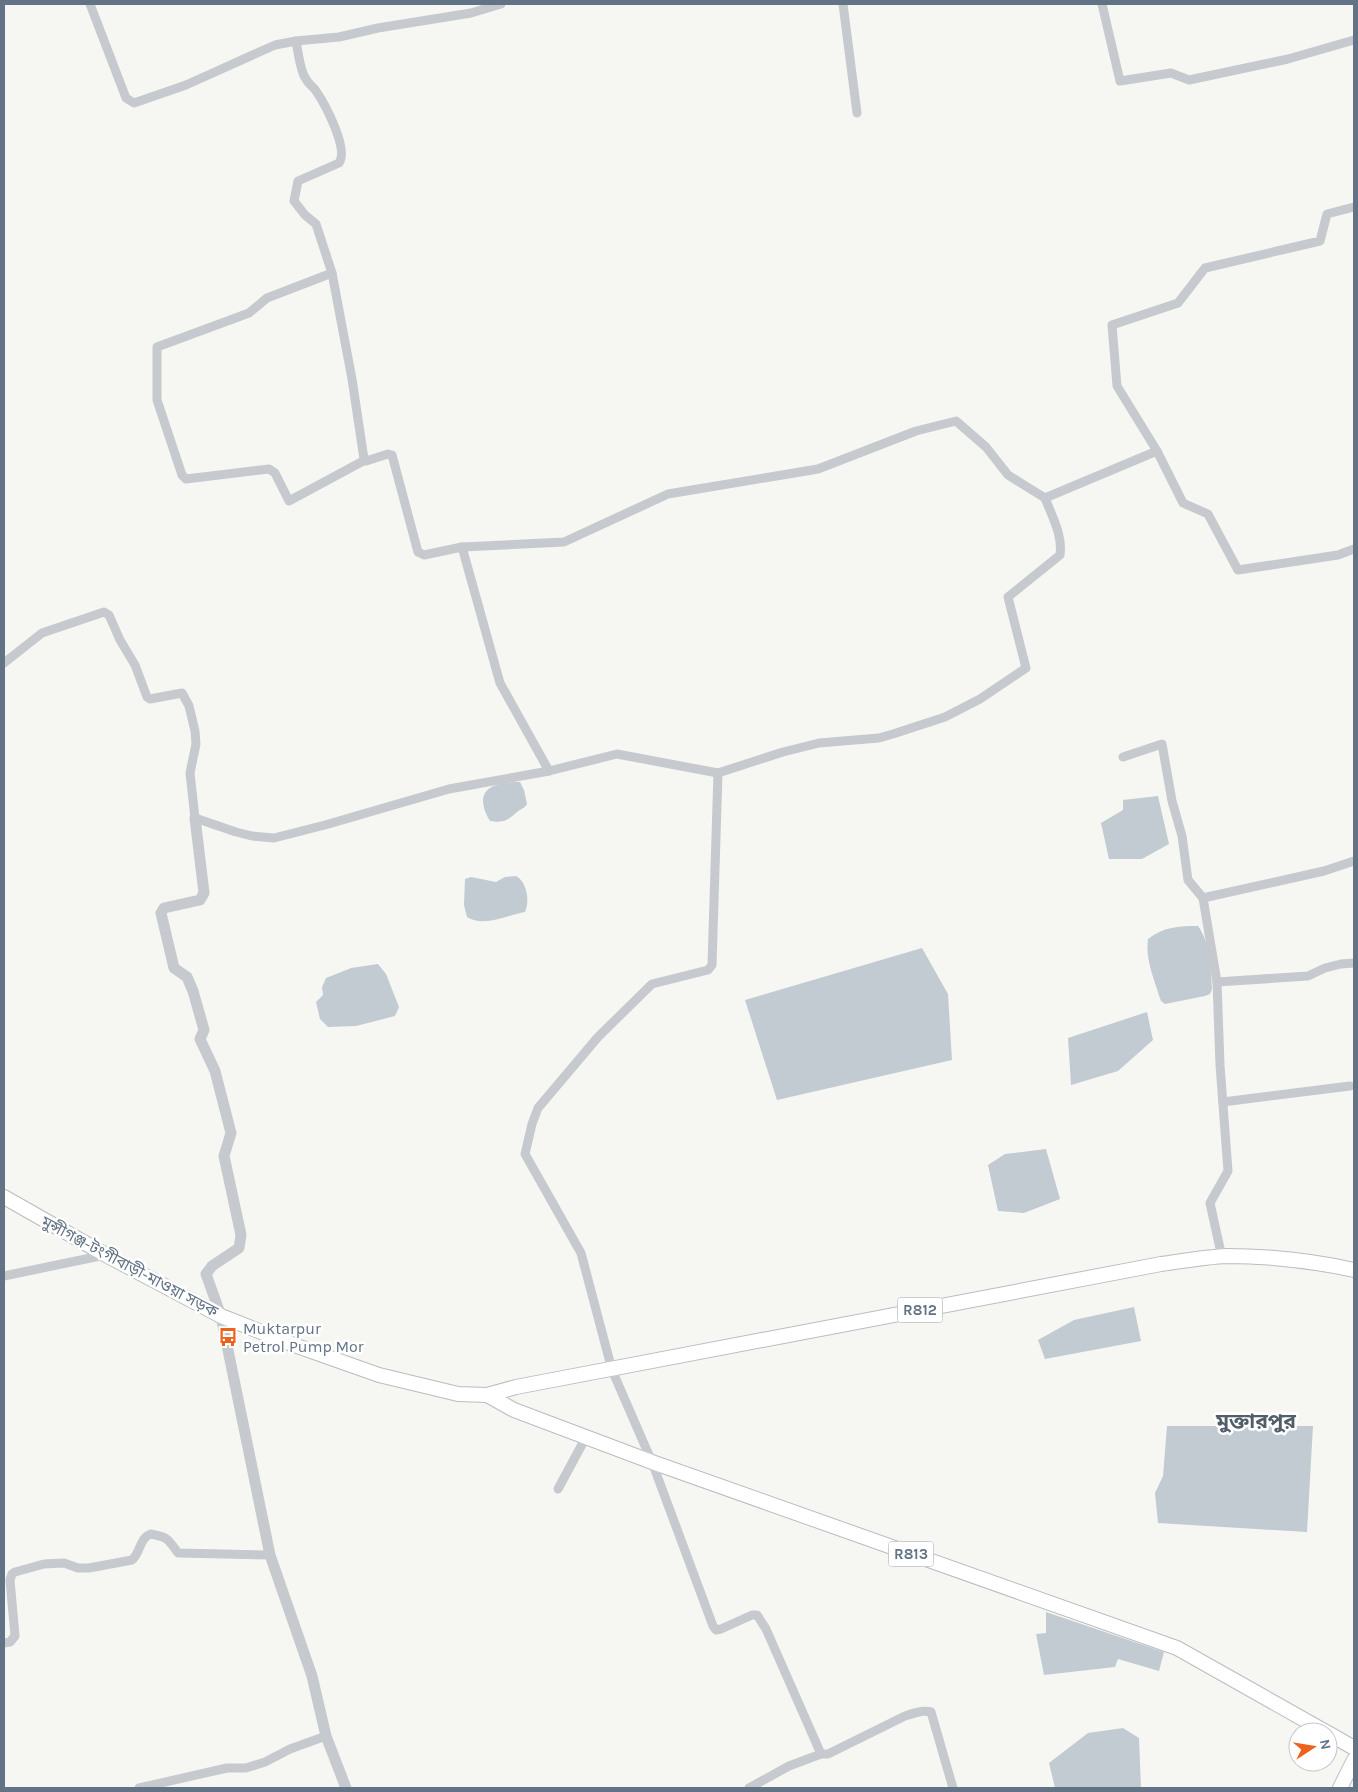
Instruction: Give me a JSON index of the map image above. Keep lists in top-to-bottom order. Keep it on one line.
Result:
{"streets":{"main road":["মুন্সীগঞ্জ-টংগীবাড়ী-মাওয়া সড়ক","R812","R813"]},"crossings":[["মুন্সীগঞ্জ-টংগীবাড়ী-মাওয়া সড়ক","R812"],["মুন্সীগঞ্জ-টংগীবাড়ী-মাওয়া সড়ক","R813"],["R812","R813"]],"districts":["মুক্তারপুর"],"places":{"bus stop":["Muktarpur Petrol Pump Mor"]},"north":"right"}
